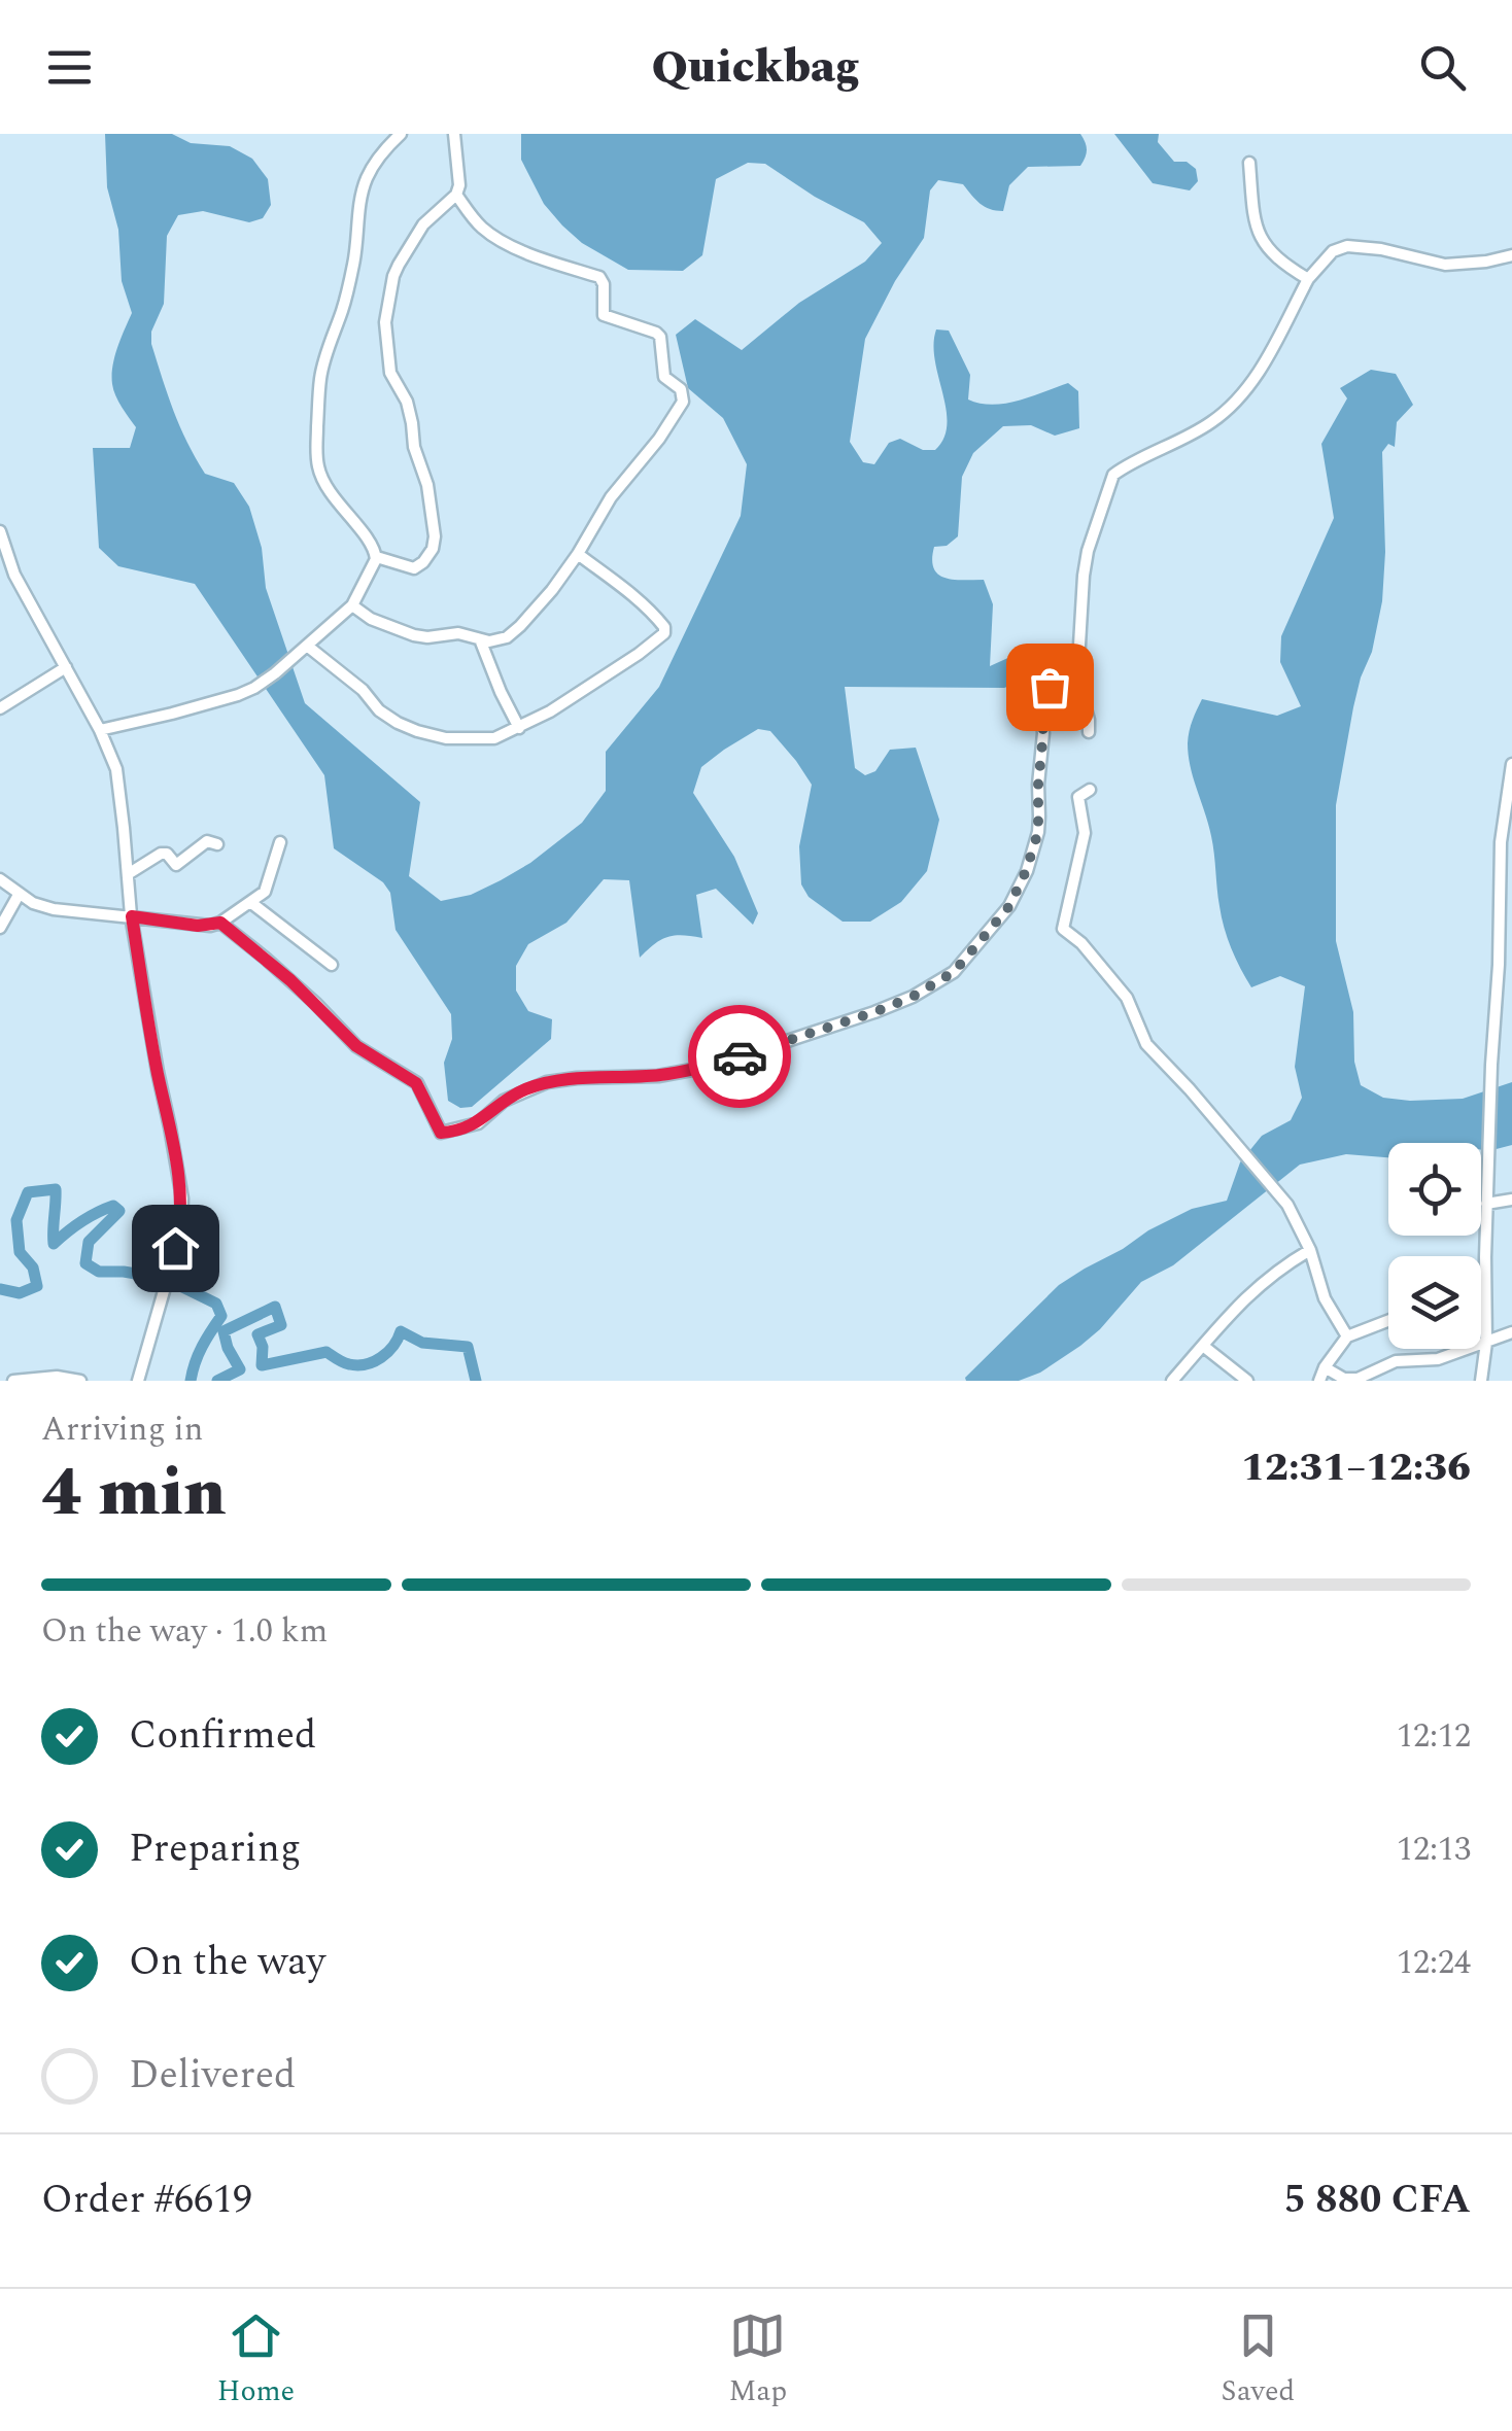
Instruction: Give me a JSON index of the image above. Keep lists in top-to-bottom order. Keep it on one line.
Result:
{"page":{"header":"Quickbag","heading":["4 min","Arriving in","12:31–12:36"],"panel":["Order #6619","5 880 CFA"],"bar":"On the way · 1.0 km","list":[["Confirmed","12:12"],["Preparing","12:13"],["On the way","12:24"],"Delivered"],"tabs":["Home","Map","Saved"]}}
